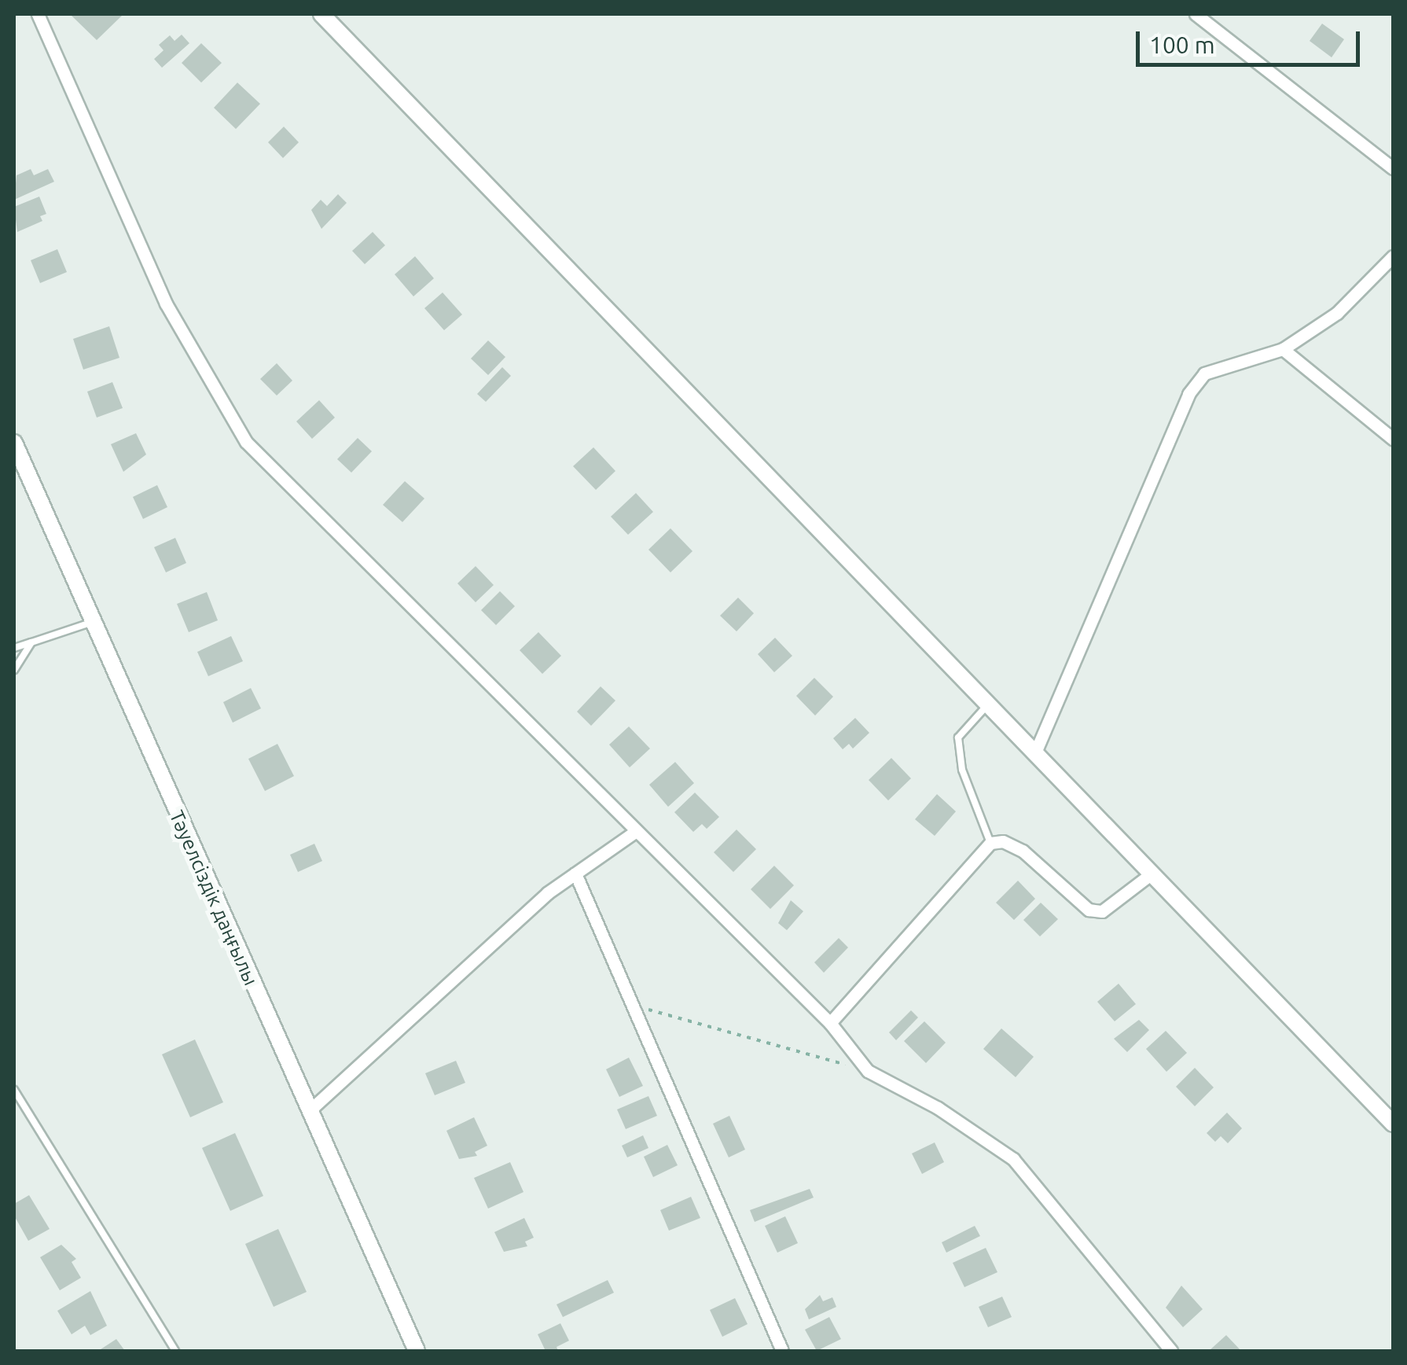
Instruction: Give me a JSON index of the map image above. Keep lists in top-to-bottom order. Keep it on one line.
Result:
{"streets":{"main road":["Тәуелсіздік даңғылы"]},"scale_bar":"100 m"}
